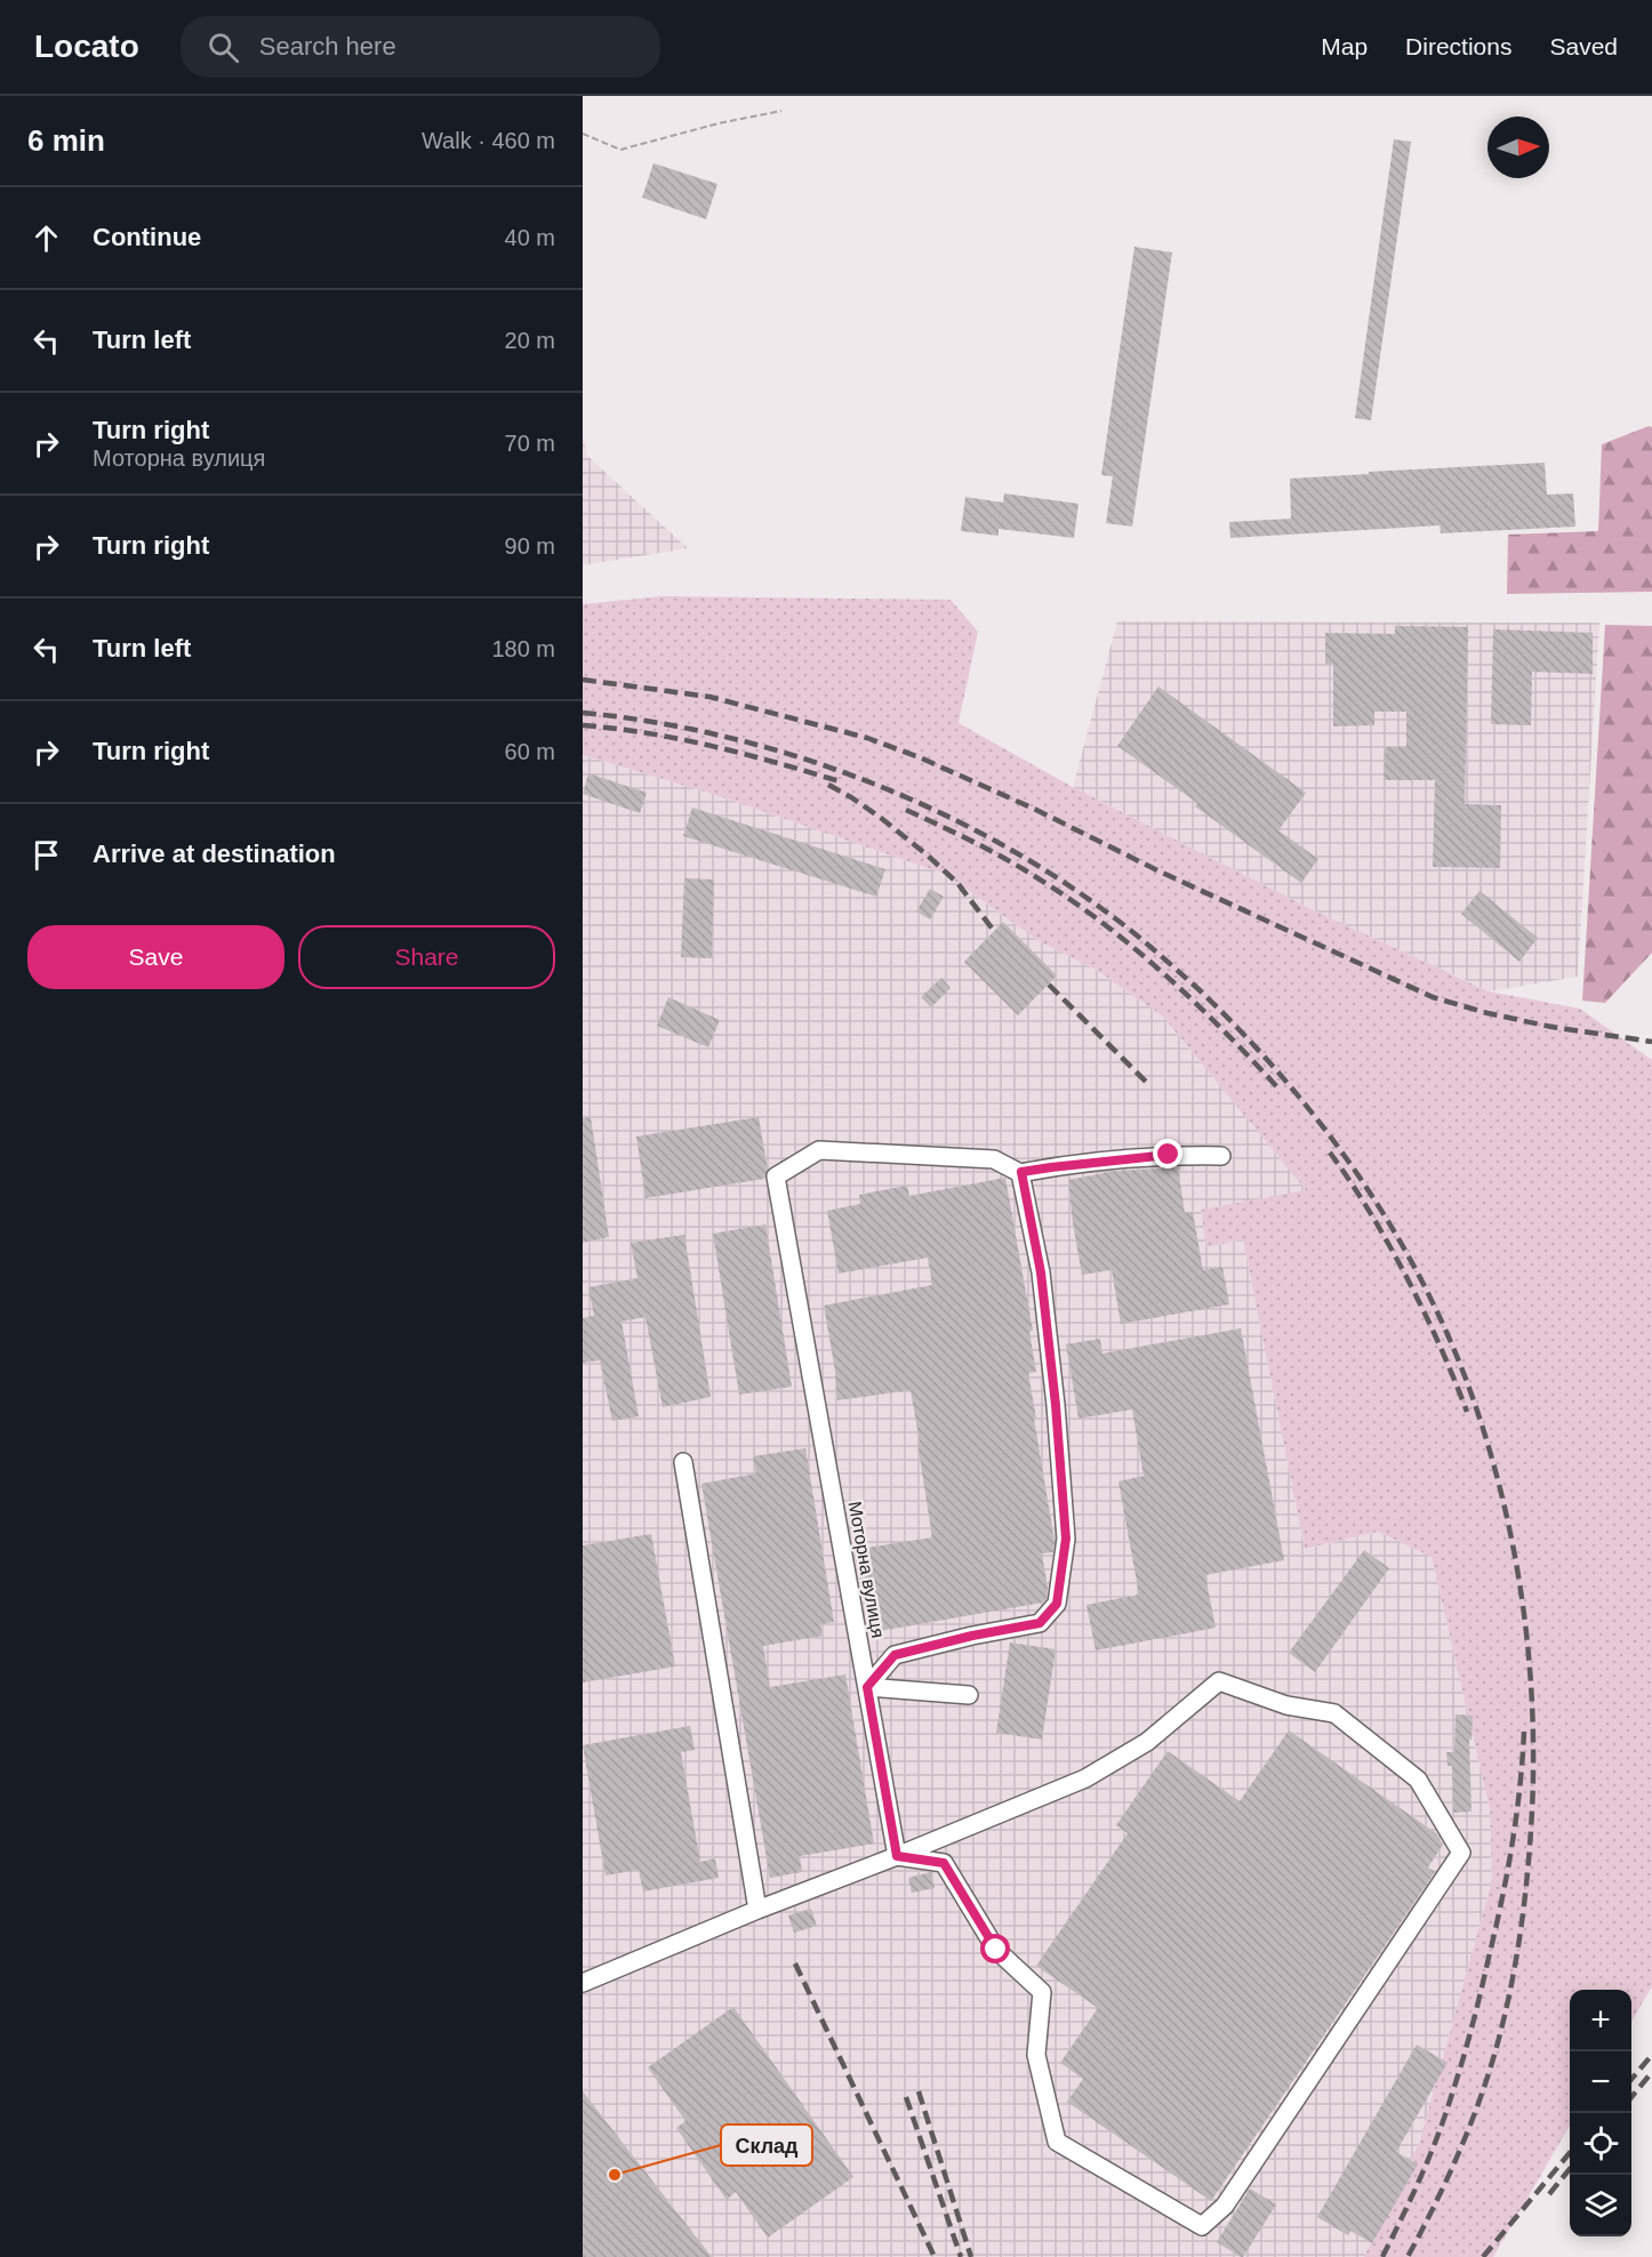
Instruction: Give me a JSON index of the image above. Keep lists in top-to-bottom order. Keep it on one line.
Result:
{"streets":{"lane":["Моторна вулиця"]},"places":["Склад"],"north":"right","page":{"header":"Locato","search":"Search here","nav":["Map","Directions","Saved"],"heading":["6 min","Walk · 460 m"],"list":[["Continue","40 m"],["Turn left","20 m"],["Turn right","Моторна вулиця","70 m"],["Turn right","90 m"],["Turn left","180 m"],["Turn right","60 m"],"Arrive at destination"],"buttons":["Save","Share"],"map_buttons":["+","−"]}}
